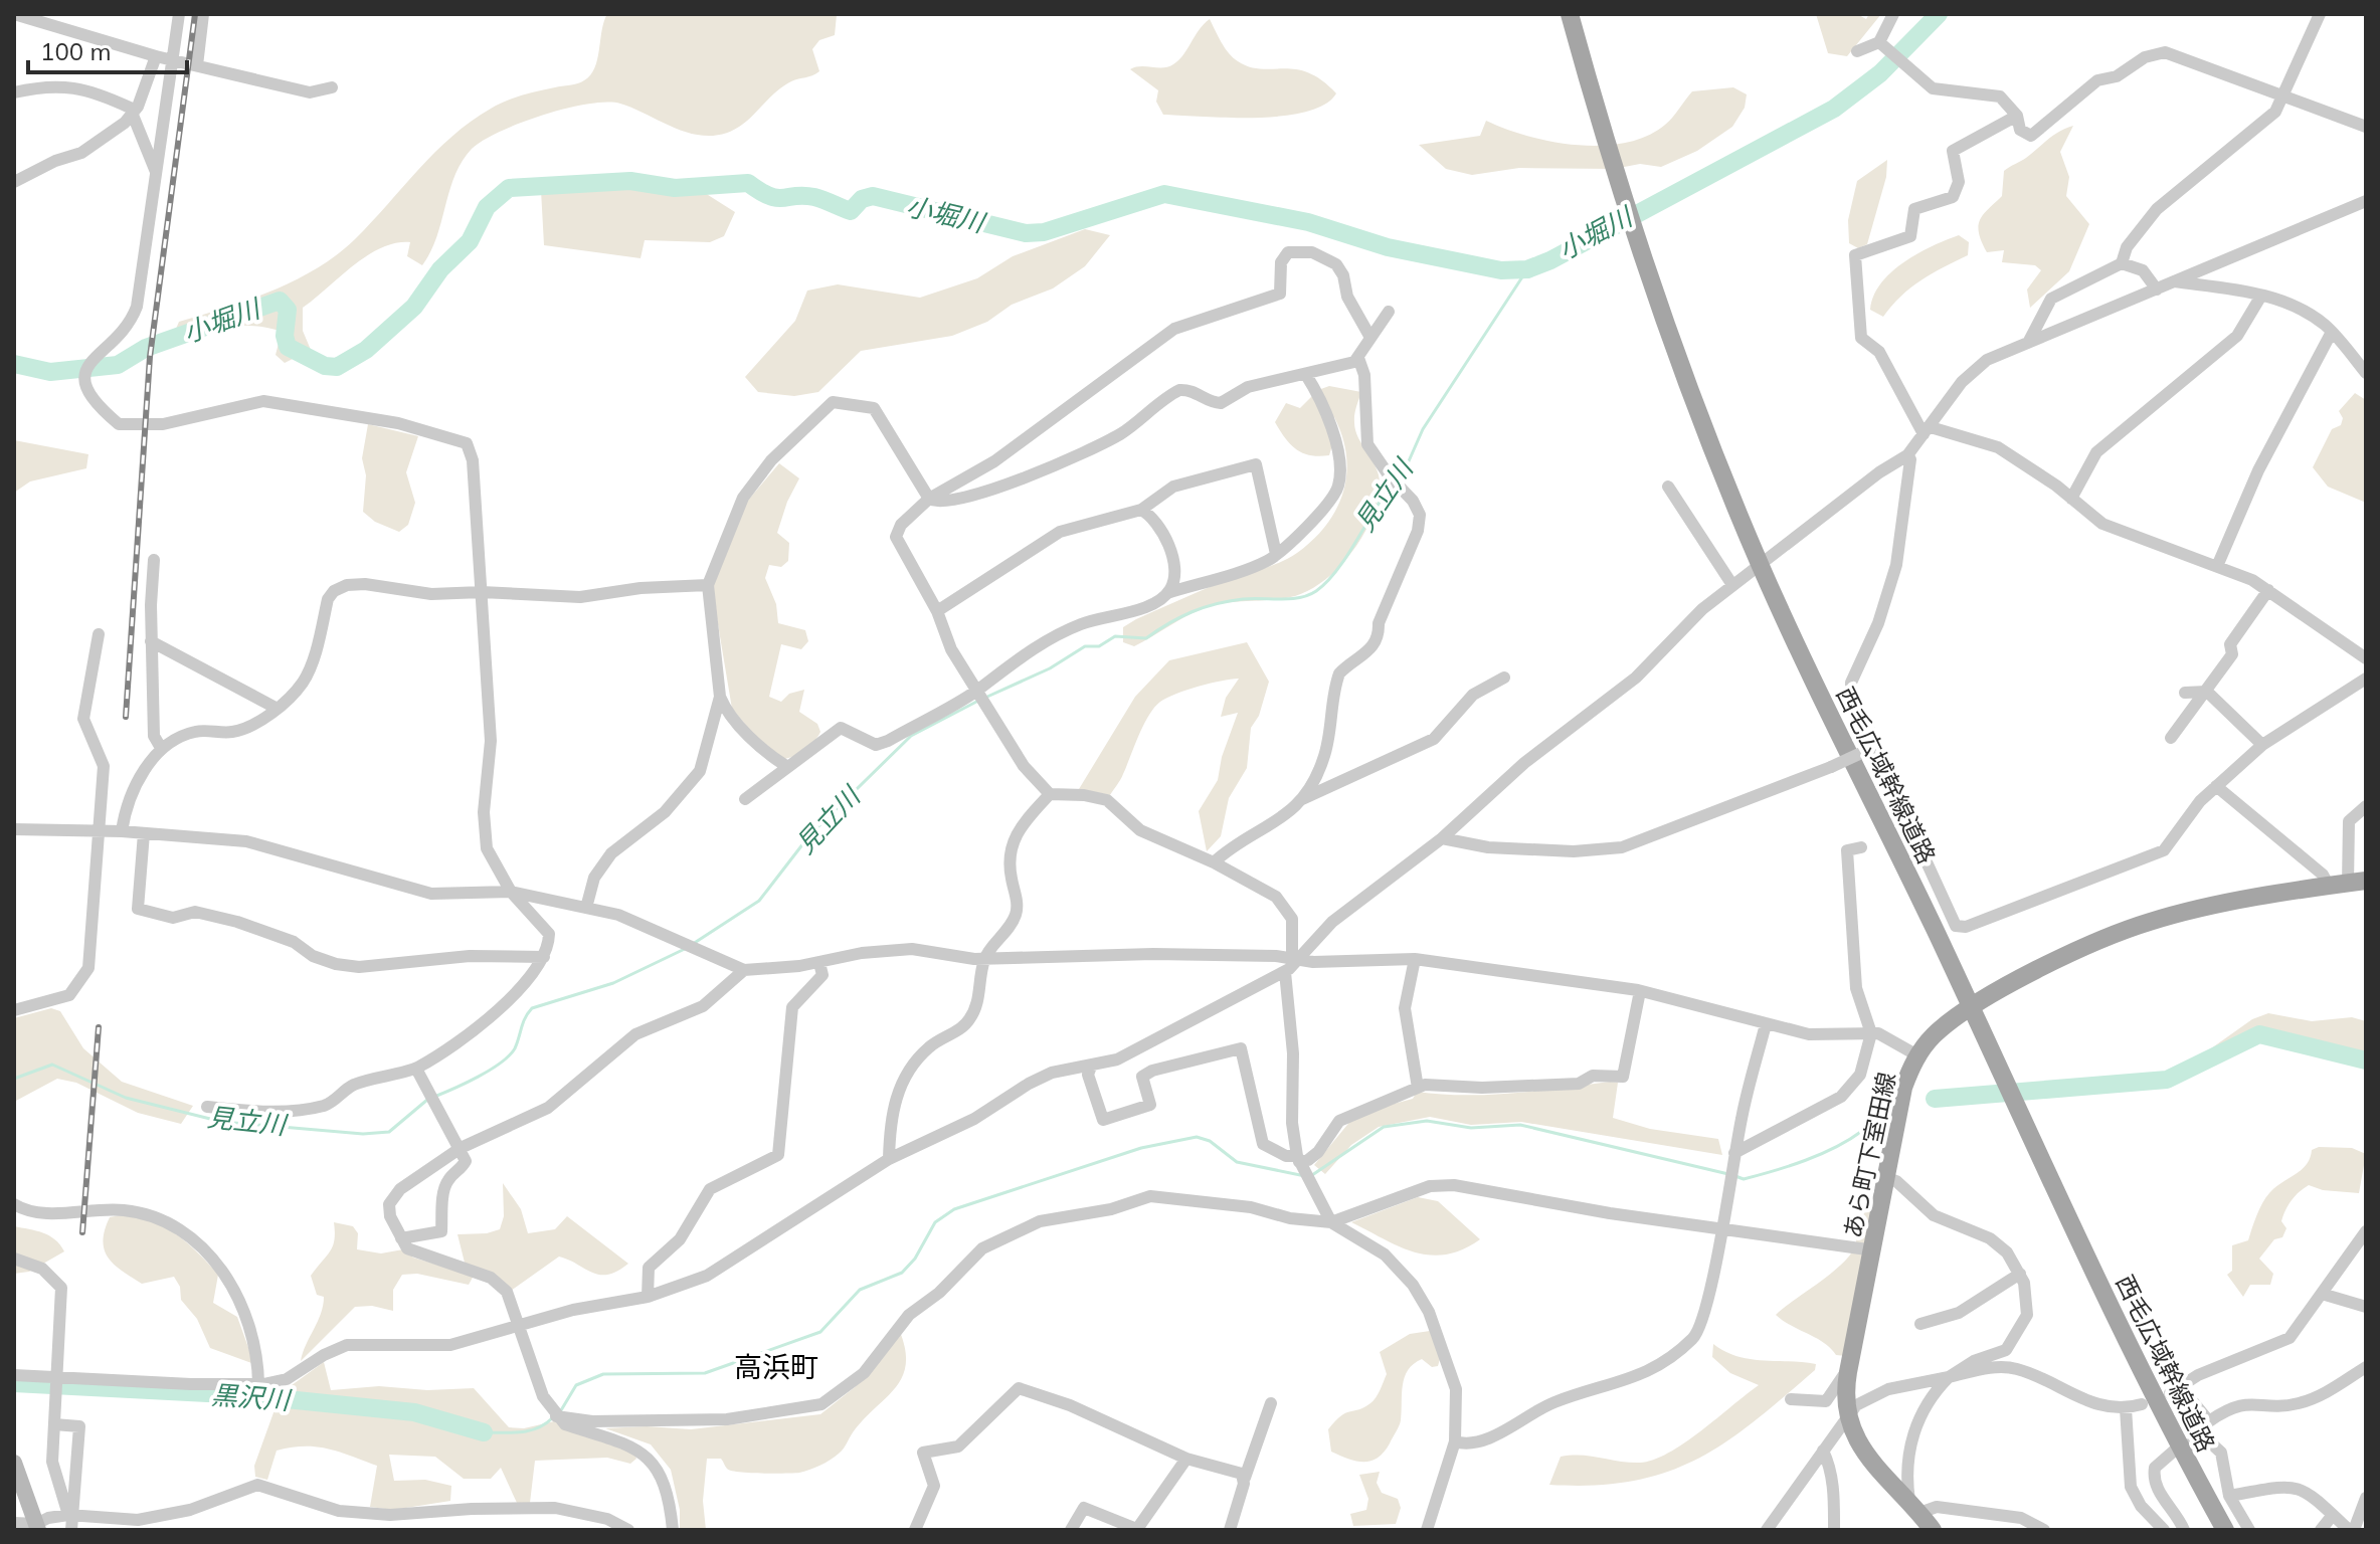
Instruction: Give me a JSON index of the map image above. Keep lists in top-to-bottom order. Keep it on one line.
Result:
{"streets":{"main road":["西毛広域幹線道路","あら町下室田線"]},"crossings":[["西毛広域幹線道路","あら町下室田線"]],"districts":["高浜町"],"water":["小堀川","見立川","黒沢川"],"scale_bar":"100 m"}
